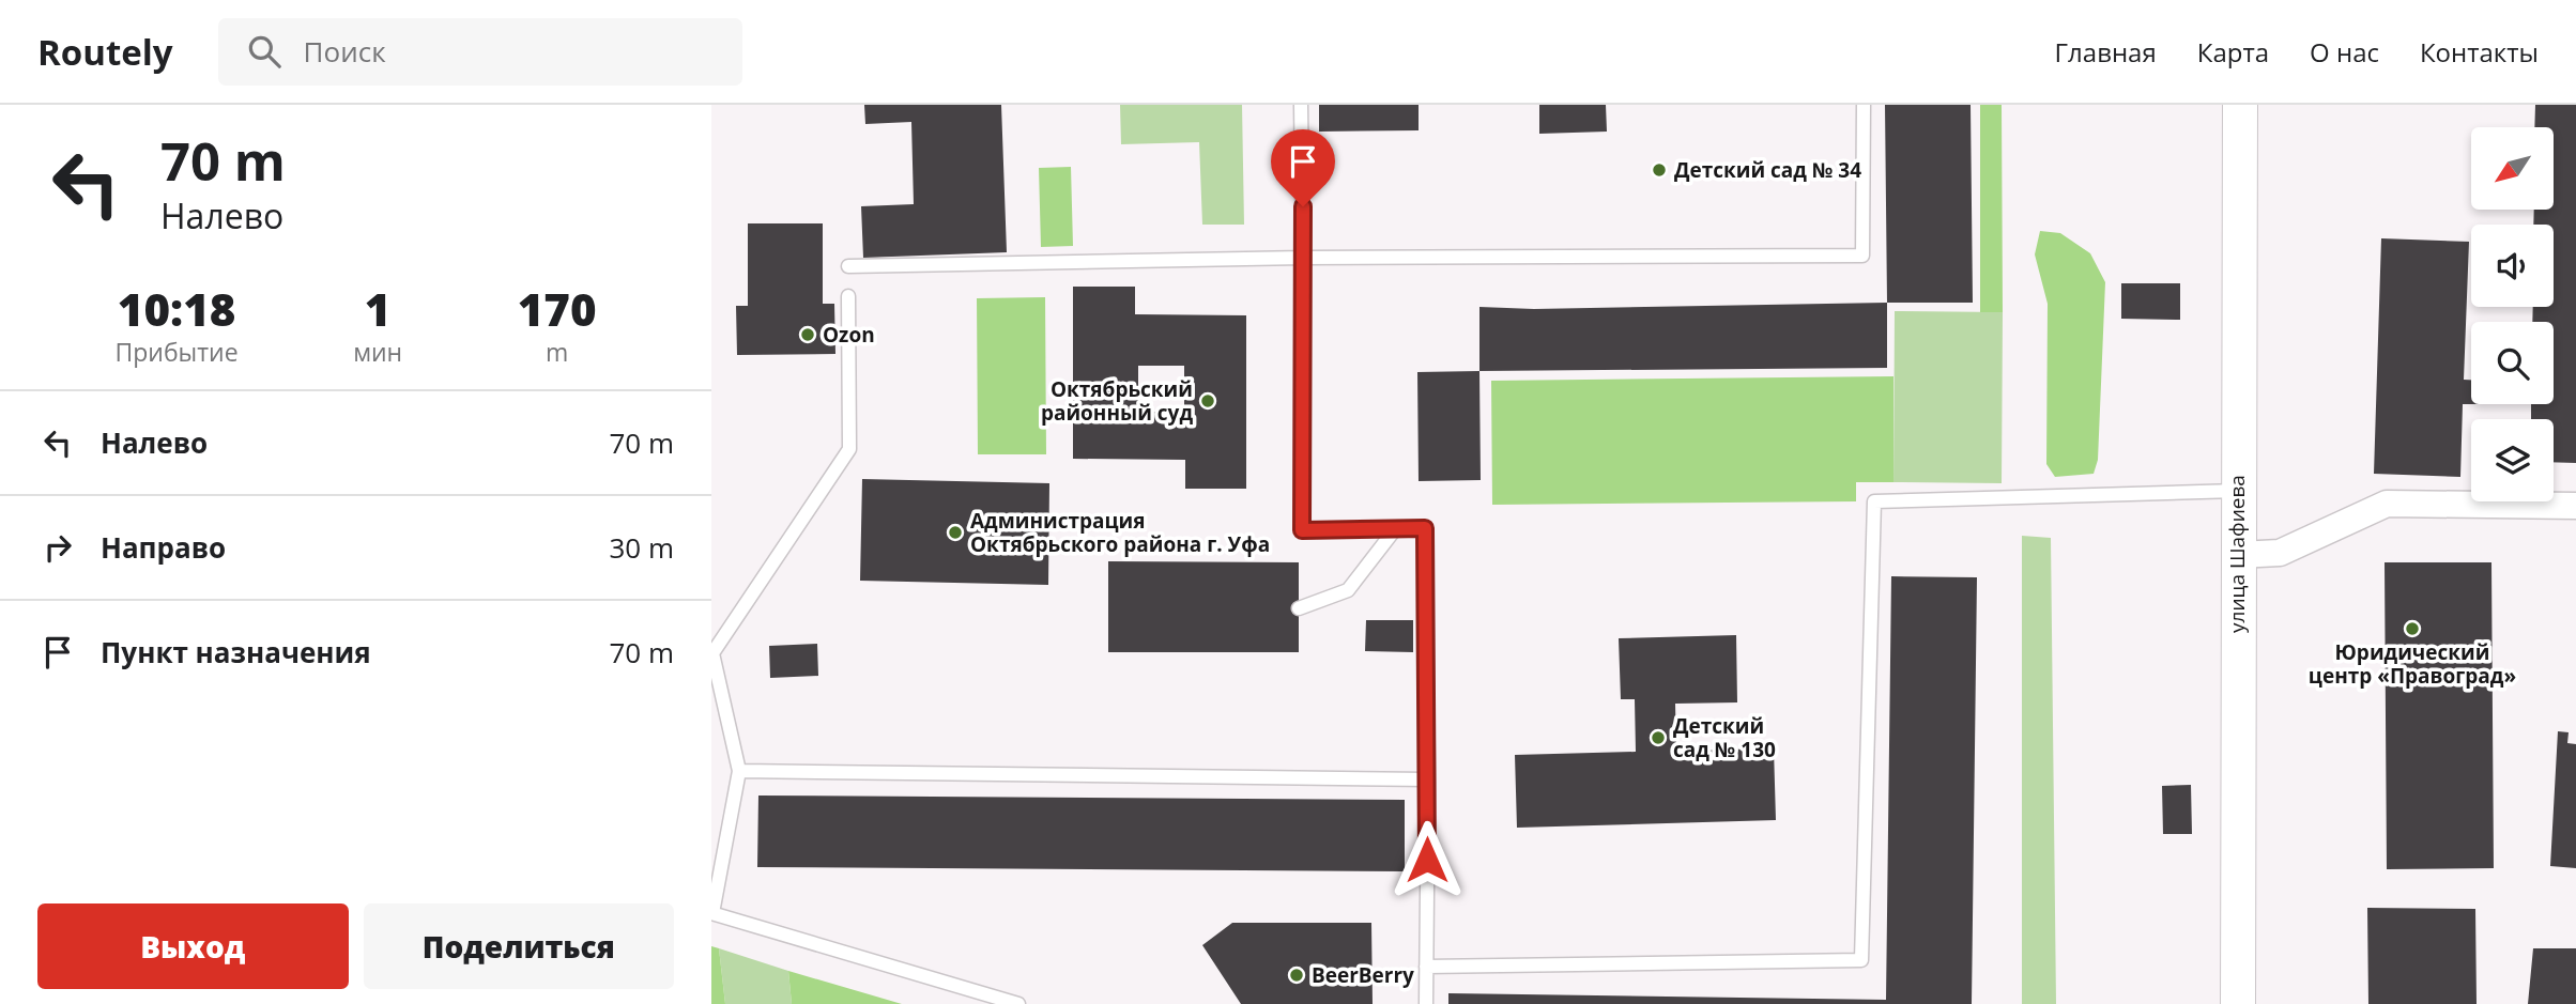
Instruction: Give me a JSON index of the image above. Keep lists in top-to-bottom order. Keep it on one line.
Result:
{"streets":{"street":["улица Шафиева"]},"places":["Детский сад № 34","Ozon","Октябрьский районный суд","Администрация Октябрьского района г. Уфа","Юридический центр «Правоград»","Детский сад № 130","BeerBerry"],"north":"bottom left","page":{"header":"Routely","search":"Поиск","nav":["Главная","Карта","О нас","Контакты"],"turn":["70 m","Налево"],"eta":["10:18","Прибытие","1","мин","170","m"],"list":[{"name":"Налево","value":"70 m"},{"name":"Направо","value":"30 m"},{"name":"Пункт назначения","value":"70 m"}],"buttons":["Выход","Поделиться"]}}
